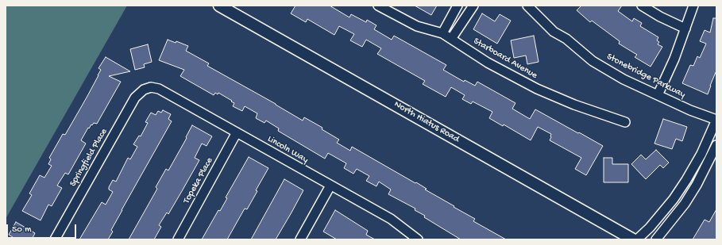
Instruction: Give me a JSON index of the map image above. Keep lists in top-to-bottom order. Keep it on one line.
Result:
{"streets":{"street":["Starboard Avenue","Stonebridge Parkway","North Hiatus Road","Lincoln Way","Springfield Place","Topeka Place"]},"crossings":[["Lincoln Way","Springfield Place"],["Lincoln Way","Topeka Place"]],"scale_bar":"50 m"}
